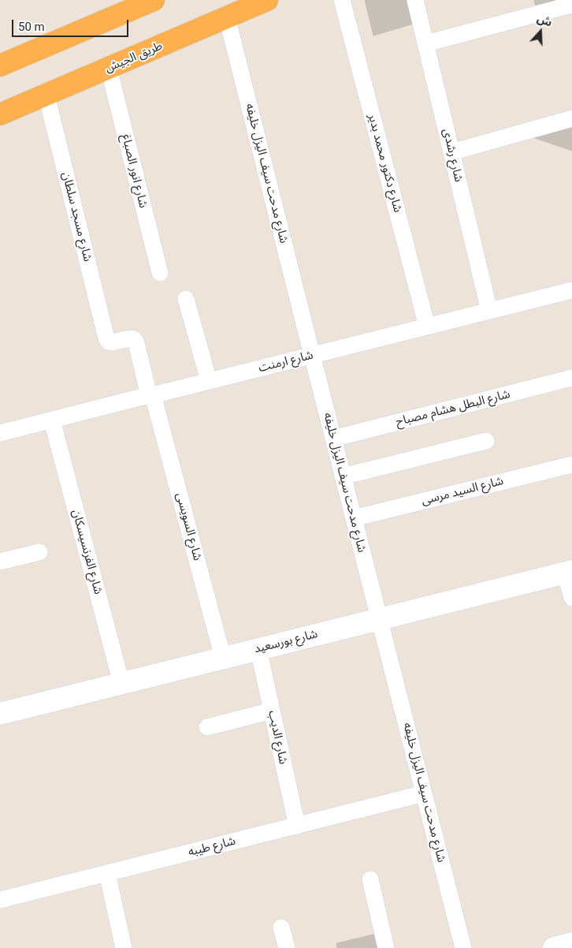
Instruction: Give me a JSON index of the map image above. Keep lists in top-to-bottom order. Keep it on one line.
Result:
{"streets":{"highway":["طريق الجيش"],"main road":["شارع بورسعيد"],"street":["شارع رشدى","شارع دكتور محمد بدير","شارع انور الصباغ","شارع مدحت سيف اليزل خليفه","شارع مسجد سلطان","شارع ارمنت","شارع البطل هشام مصباح","شارع السيد مرسى","شارع السويسى","شارع الفرنسيسكان","شارع الديب","شارع طيبه"]},"crossings":[["طريق الجيش","شارع انور الصباغ"],["طريق الجيش","شارع مدحت سيف اليزل خليفه"],["طريق الجيش","شارع مسجد سلطان"],["شارع رشدى","شارع ارمنت"],["شارع دكتور محمد بدير","شارع ارمنت"],["شارع مدحت سيف اليزل خليفه","شارع ارمنت"],["شارع مدحت سيف اليزل خليفه","شارع البطل هشام مصباح"],["شارع مدحت سيف اليزل خليفه","شارع السيد مرسى"],["شارع مدحت سيف اليزل خليفه","شارع بورسعيد"],["شارع مدحت سيف اليزل خليفه","شارع طيبه"],["شارع مسجد سلطان","شارع السويسى"],["شارع ارمنت","شارع السويسى"],["شارع ارمنت","شارع الفرنسيسكان"],["شارع السويسى","شارع بورسعيد"],["شارع الفرنسيسكان","شارع بورسعيد"],["شارع بورسعيد","شارع الديب"],["شارع الديب","شارع طيبه"]],"scale_bar":"50 m","north":"top"}
